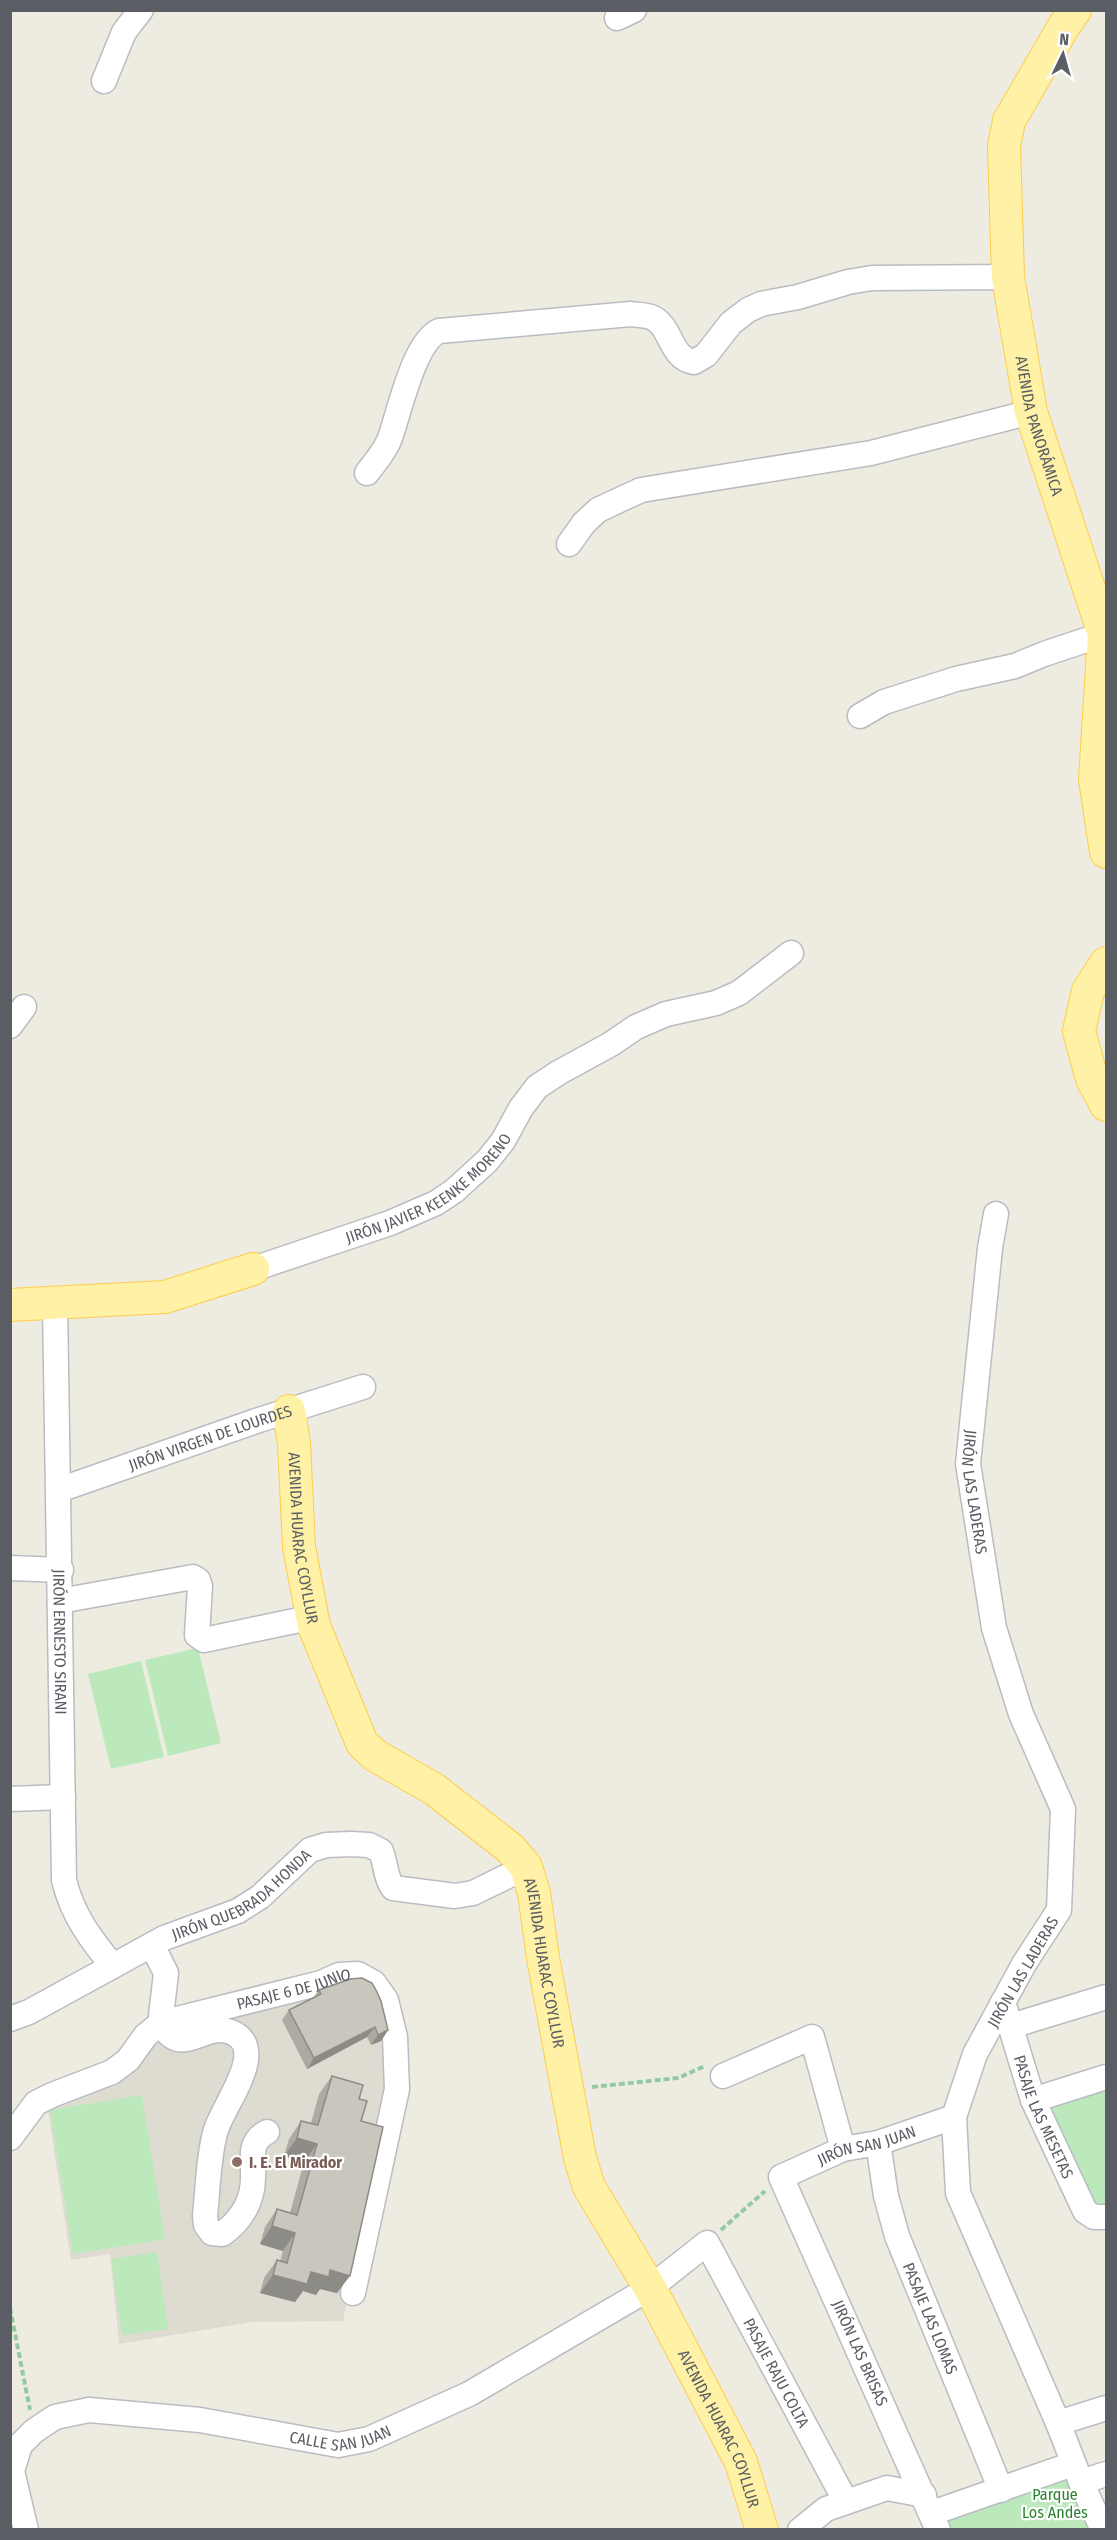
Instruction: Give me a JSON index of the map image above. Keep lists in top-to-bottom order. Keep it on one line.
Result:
{"streets":{"main road":["AVENIDA PANORÁMICA","JIRÓN JAVIER KEENKE MORENO","AVENIDA HUARAC COYLLUR"],"street":["JIRÓN VIRGEN DE LOURDES","JIRÓN LAS LADERAS","JIRÓN ERNESTO SIRANI","JIRÓN QUEBRADA HONDA","PASAJE 6 DE JUNIO","PASAJE LAS MESETAS","JIRÓN SAN JUAN","PASAJE LAS LOMAS","JIRÓN LAS BRISAS","PASAJE RAJU COLTA","CALLE SAN JUAN"]},"crossings":[["JIRÓN JAVIER KEENKE MORENO","JIRÓN ERNESTO SIRANI"],["JIRÓN VIRGEN DE LOURDES","AVENIDA HUARAC COYLLUR"],["JIRÓN VIRGEN DE LOURDES","JIRÓN ERNESTO SIRANI"],["JIRÓN LAS LADERAS","PASAJE LAS MESETAS"],["JIRÓN LAS LADERAS","JIRÓN SAN JUAN"],["AVENIDA HUARAC COYLLUR","JIRÓN QUEBRADA HONDA"],["AVENIDA HUARAC COYLLUR","CALLE SAN JUAN"],["JIRÓN ERNESTO SIRANI","JIRÓN QUEBRADA HONDA"],["JIRÓN SAN JUAN","PASAJE LAS LOMAS"],["JIRÓN SAN JUAN","JIRÓN LAS BRISAS"],["PASAJE RAJU COLTA","CALLE SAN JUAN"]],"parks":["Parque Los Andes"],"places":["I. E. El Mirador"],"north":"top"}
